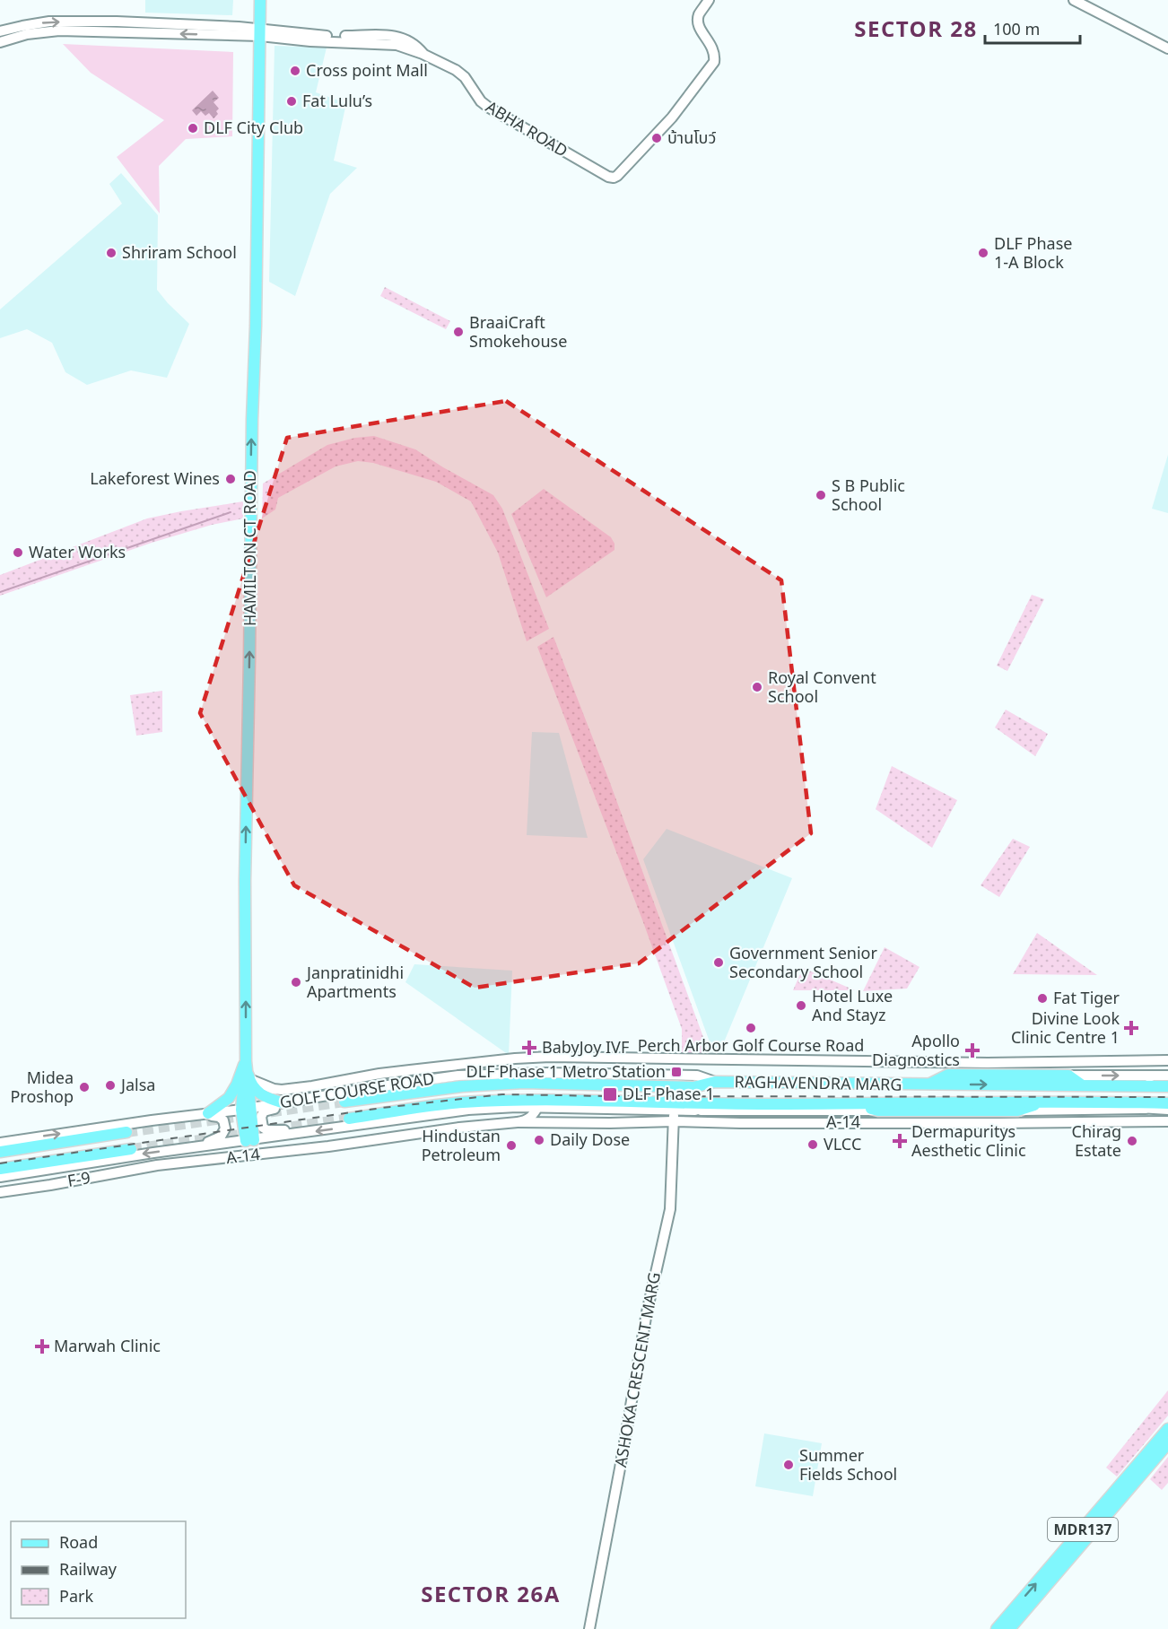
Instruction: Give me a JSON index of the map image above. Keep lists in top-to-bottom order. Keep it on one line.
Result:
{"streets":{"main road":["HAMILTON CT ROAD","RAGHAVENDRA MARG","MDR137"],"street":["ABHA ROAD","GOLF COURSE ROAD","A-14","F-9","ASHOKA CRESCENT MARG"]},"crossings":[["ABHA ROAD","HAMILTON CT ROAD"],["HAMILTON CT ROAD","GOLF COURSE ROAD"],["RAGHAVENDRA MARG","GOLF COURSE ROAD"],["GOLF COURSE ROAD","ASHOKA CRESCENT MARG"],["A-14","F-9"],["A-14","ASHOKA CRESCENT MARG"]],"one_way":["HAMILTON CT ROAD"],"districts":["SECTOR 28","SECTOR 26A"],"places":{"other":["Cross point Mall","Fat Lulu’s","DLF City Club","บ้านโบว์","Shriram School","DLF Phase 1-A Block","BraaiCraft Smokehouse","Lakeforest Wines","S B Public School","Water Works","Royal Convent School","Government Senior Secondary School","Janpratinidhi Apartments","Fat Tiger","Hotel Luxe And Stayz","Perch Arbor Golf Course Road","Jalsa","Midea Proshop","Daily Dose","Chirag Estate","VLCC","Hindustan Petroleum","Summer Fields School"],"health":["Divine Look Clinic Centre 1","BabyJoy IVF","Apollo Diagnostics","Dermapuritys Aesthetic Clinic","Marwah Clinic"],"transit":["DLF Phase 1 Metro Station","DLF Phase 1"]},"legend":["Road","Railway","Park"],"scale_bar":"100 m"}
